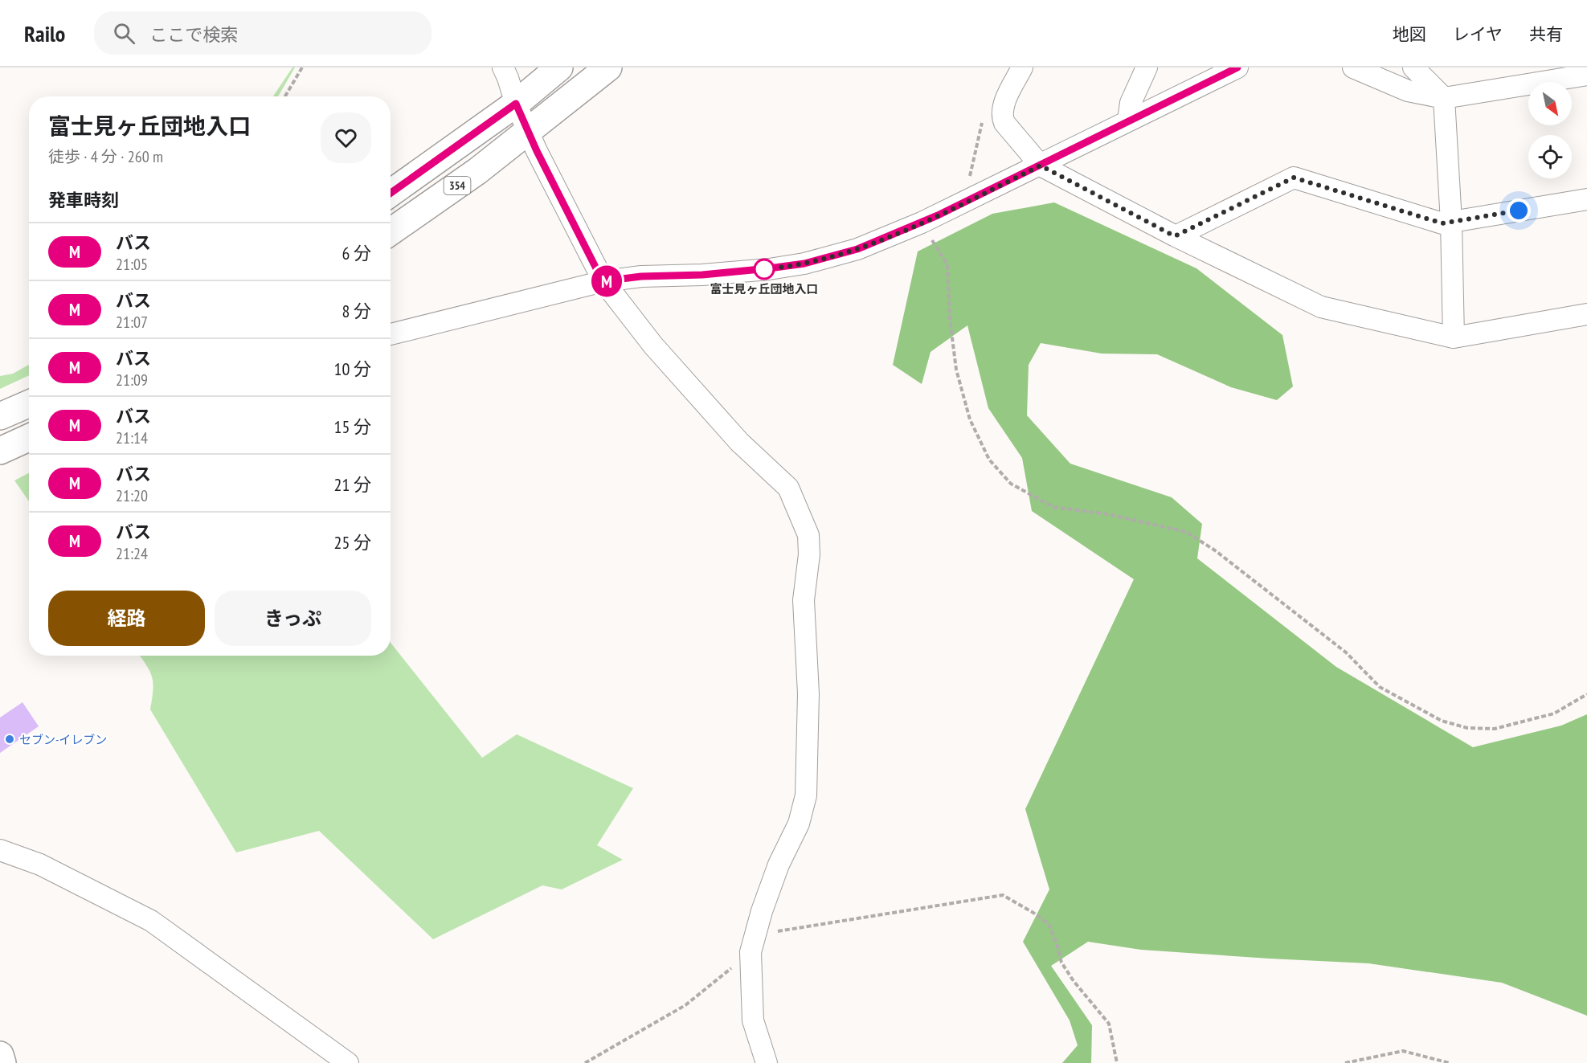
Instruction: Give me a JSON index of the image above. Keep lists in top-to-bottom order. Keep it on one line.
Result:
{"streets":{"main road":["354"]},"places":["富士見ヶ丘団地入口","セブン-イレブン"],"lines":["bus line M"],"north":"bottom right","page":{"header":"Railo","search":"ここで検索","nav":["地図","レイヤ","共有"],"on_map":"M","heading":[["富士見ヶ丘団地入口","徒歩 · 4 分 · 260 m"],"発車時刻"],"list":[{"mark":"M","name":"バス","note":"21:05","value":"6 分"},{"mark":"M","name":"バス","note":"21:07","value":"8 分"},{"mark":"M","name":"バス","note":"21:09","value":"10 分"},{"mark":"M","name":"バス","note":"21:14","value":"15 分"},{"mark":"M","name":"バス","note":"21:20","value":"21 分"},{"mark":"M","name":"バス","note":"21:24","value":"25 分"}],"buttons":["経路","きっぷ"]}}
